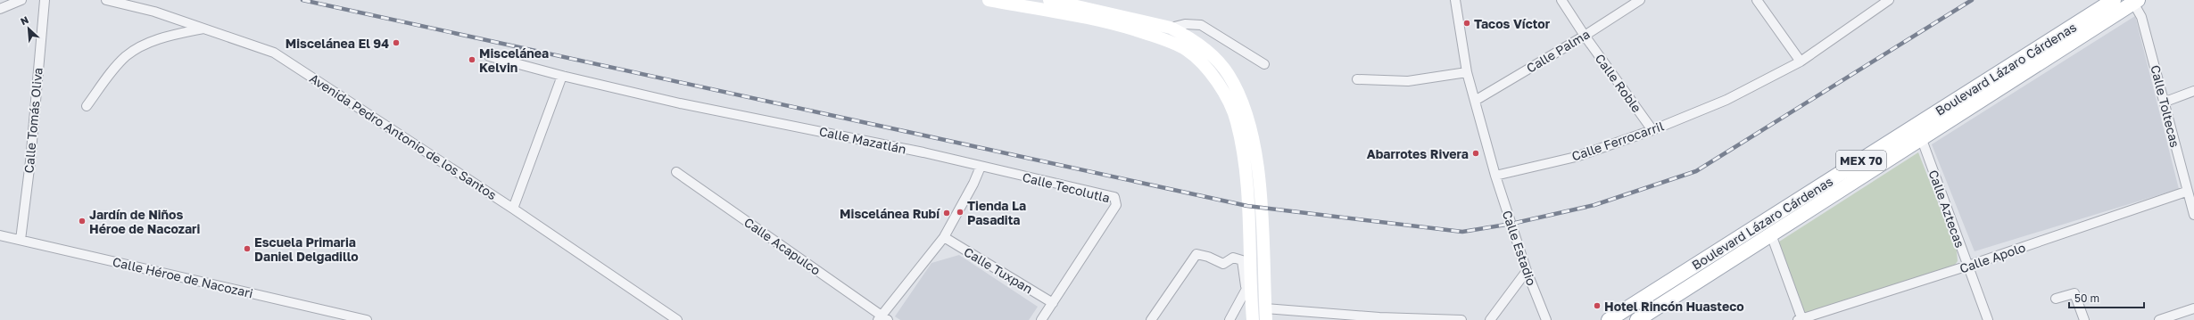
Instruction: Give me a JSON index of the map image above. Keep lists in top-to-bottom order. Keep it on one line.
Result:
{"streets":{"main road":["Boulevard Lázaro Cárdenas","MEX 70"],"street":["Calle Palma","Calle Roble","Calle Toltecas","Calle Tomás Oliva","Avenida Pedro Antonio de los Santos","Calle Mazatlán","Calle Ferrocarril","Calle Tecolutla","Calle Aztecas","Calle Acapulco","Calle Estadio","Calle Apolo","Calle Tuxpan","Calle Héroe de Nacozari"]},"crossings":[["Calle Palma","Calle Roble"],["Boulevard Lázaro Cárdenas","Calle Toltecas"],["Boulevard Lázaro Cárdenas","Calle Aztecas"],["Calle Roble","Calle Ferrocarril"],["Calle Toltecas","Calle Apolo"],["Calle Tomás Oliva","Calle Héroe de Nacozari"],["Calle Mazatlán","Calle Tecolutla"],["Calle Ferrocarril","Calle Estadio"],["Calle Tecolutla","Calle Tuxpan"],["Calle Aztecas","Calle Apolo"]],"places":["Tacos Víctor","Miscelánea El 94","Miscelánea Kelvin","Abarrotes Rivera","Tienda La Pasadita","Miscelánea Rubí","Jardín de Niños Héroe de Nacozari","Escuela Primaria Daniel Delgadillo","Hotel Rincón Huasteco"],"scale_bar":"50 m","north":"top left"}
